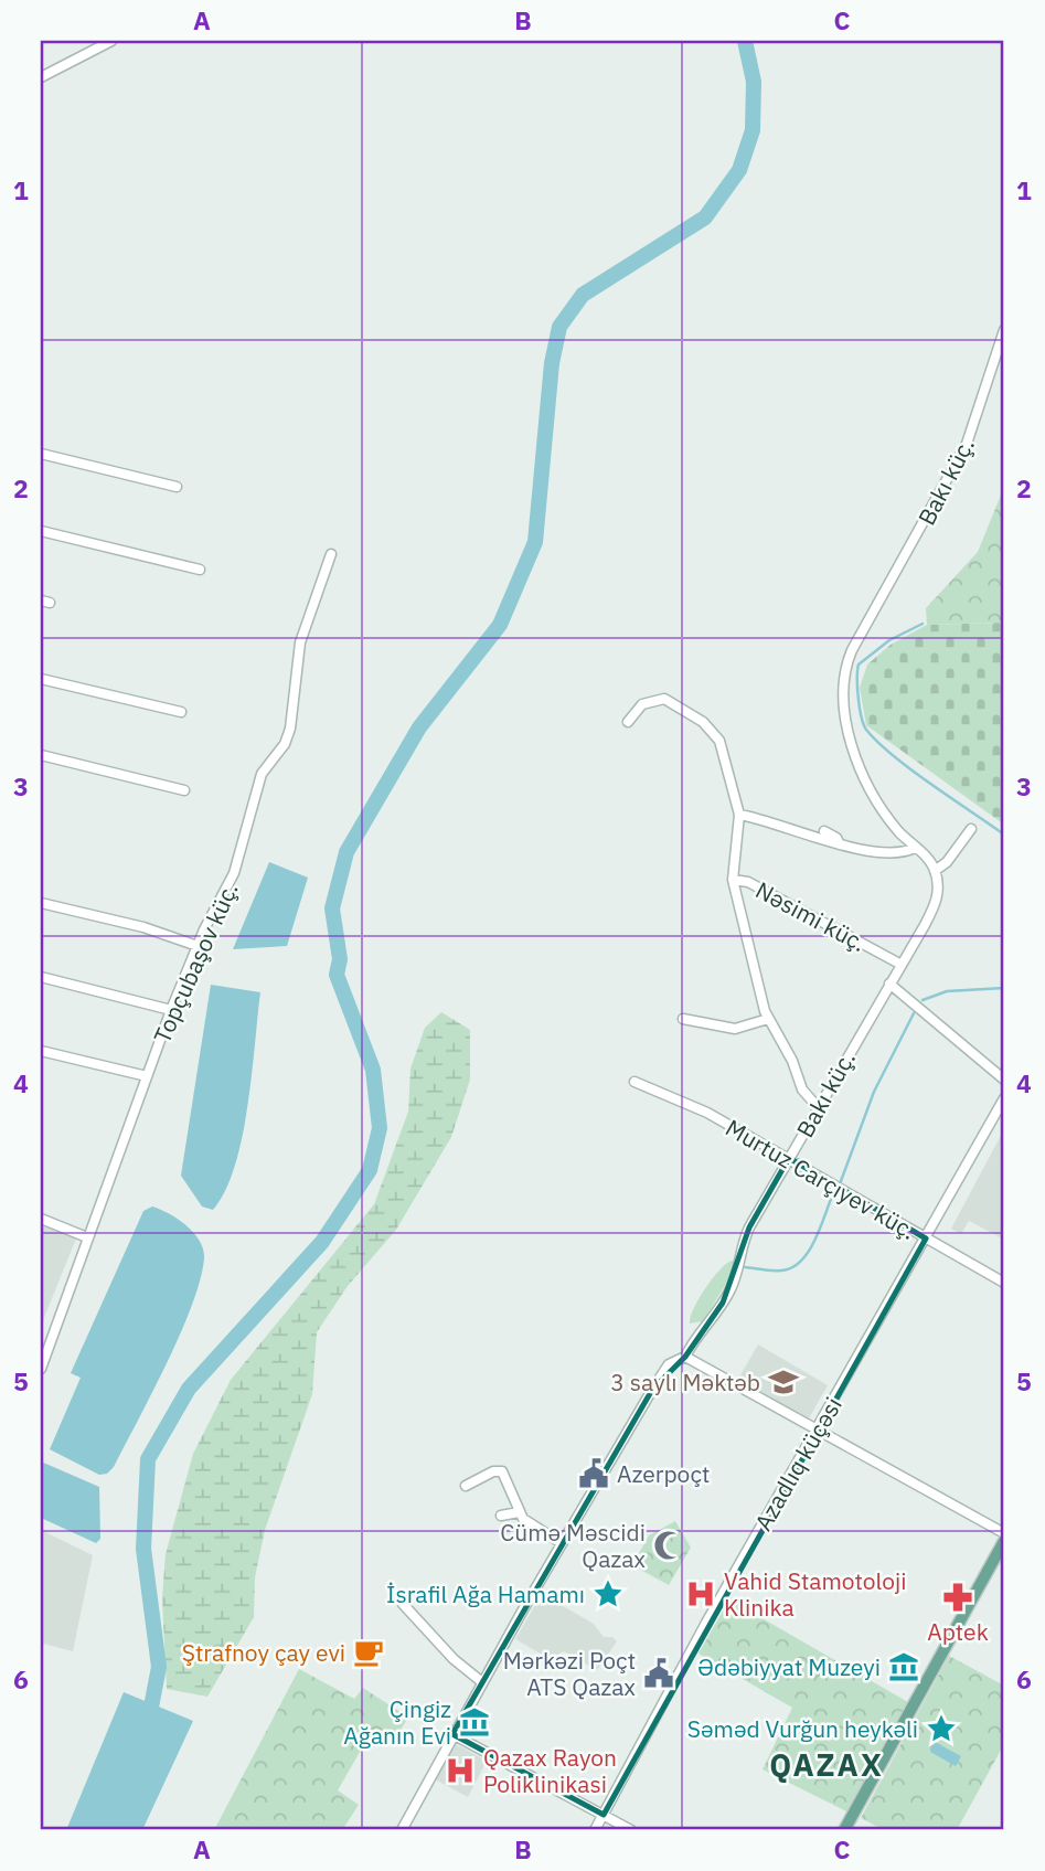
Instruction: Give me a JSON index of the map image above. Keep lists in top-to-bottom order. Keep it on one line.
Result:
{"streets":{"street":["Bakı küç.","Nəsimi küç.","Topçubaşov küç.","Murtuz Carçıyev küç.","Azadlıq küçəsi"]},"crossings":[["Bakı küç.","Nəsimi küç."],["Bakı küç.","Murtuz Carçıyev küç."],["Murtuz Carçıyev küç.","Azadlıq küçəsi"]],"districts":["QAZAX"],"places":{"school or university":["3 saylı Məktəb"],"public building":["Azerpoçt","Mərkəzi Poçt ATS Qazax"],"mosque":["Cümə Məscidi Qazax"],"place":["İsrafil Ağa Hamamı","Səməd Vurğun heykəli"],"hospital":["Vahid Stamotoloji Klinika","Qazax Rayon Poliklinikasi"],"pharmacy":["Aptek"],"cafe":["Ştrafnoy çay evi"],"museum":["Ədəbiyyat Muzeyi","Çingiz Ağanın Evi"]},"grid":{"columns":["A","B","C"],"rows":["1","2","3","4","5","6"]}}
